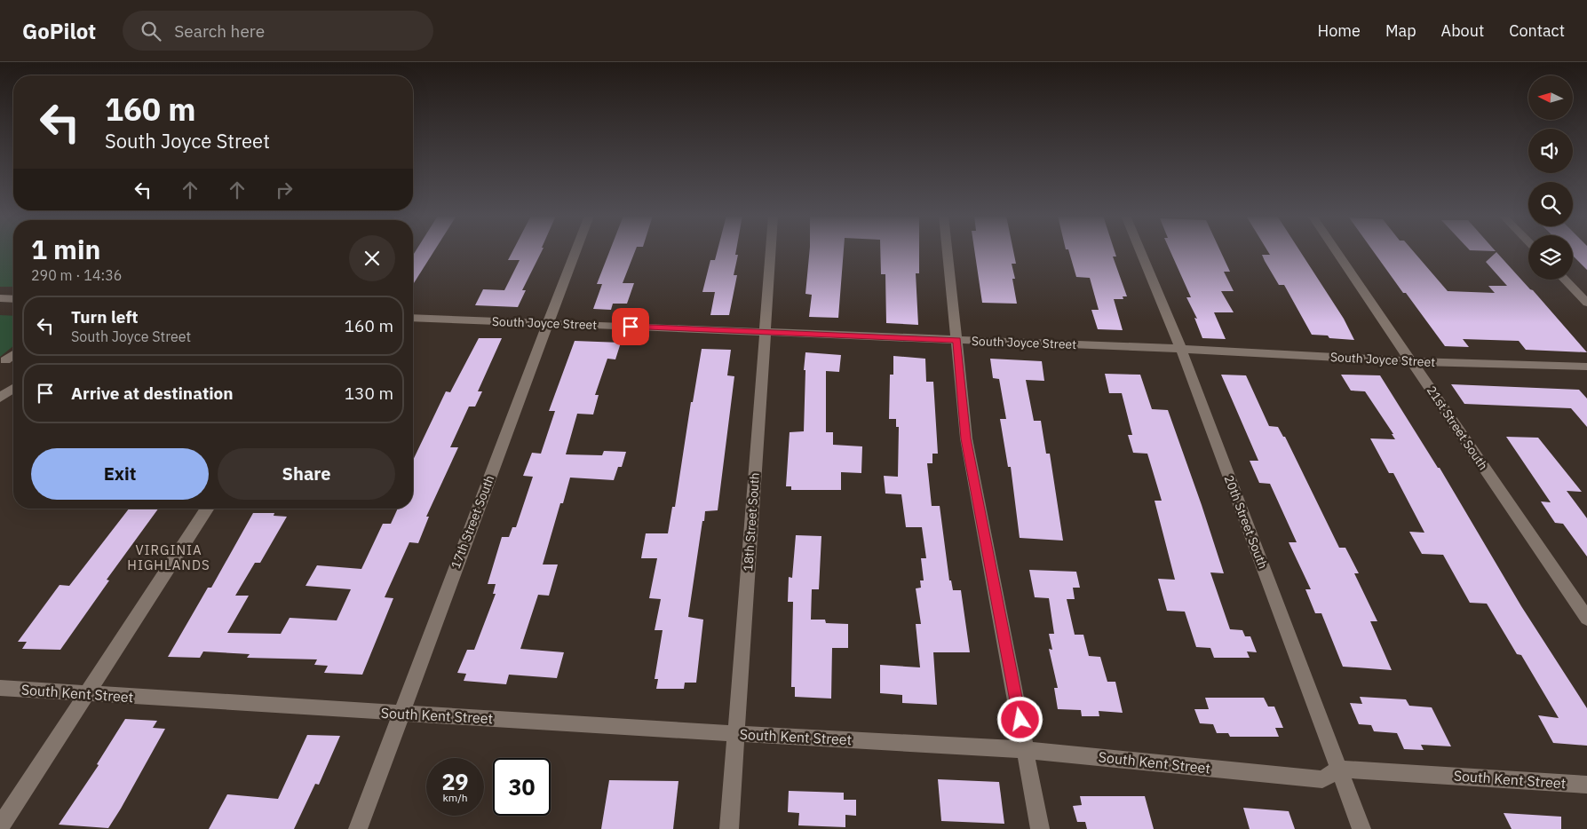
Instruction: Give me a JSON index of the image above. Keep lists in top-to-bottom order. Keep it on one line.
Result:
{"streets":{"street":["South Joyce Street","21st Street South","17th Street South","18th Street South","20th Street South","South Kent Street"]},"crossings":[["South Joyce Street","21st Street South"],["South Joyce Street","17th Street South"],["South Joyce Street","18th Street South"],["South Joyce Street","20th Street South"],["17th Street South","South Kent Street"],["18th Street South","South Kent Street"],["20th Street South","South Kent Street"]],"districts":["VIRGINIA HIGHLANDS"],"north":"left","page":{"header":"GoPilot","search":"Search here","nav":["Home","Map","About","Contact"],"turn":["160 m","South Joyce Street"],"heading":["1 min","290 m · 14:36"],"list":[{"name":"Turn left","note":"South Joyce Street","value":"160 m"},{"name":"Arrive at destination","value":"130 m"}],"buttons":["Exit","Share"],"speed":"29 km/h","limit":"30"}}
